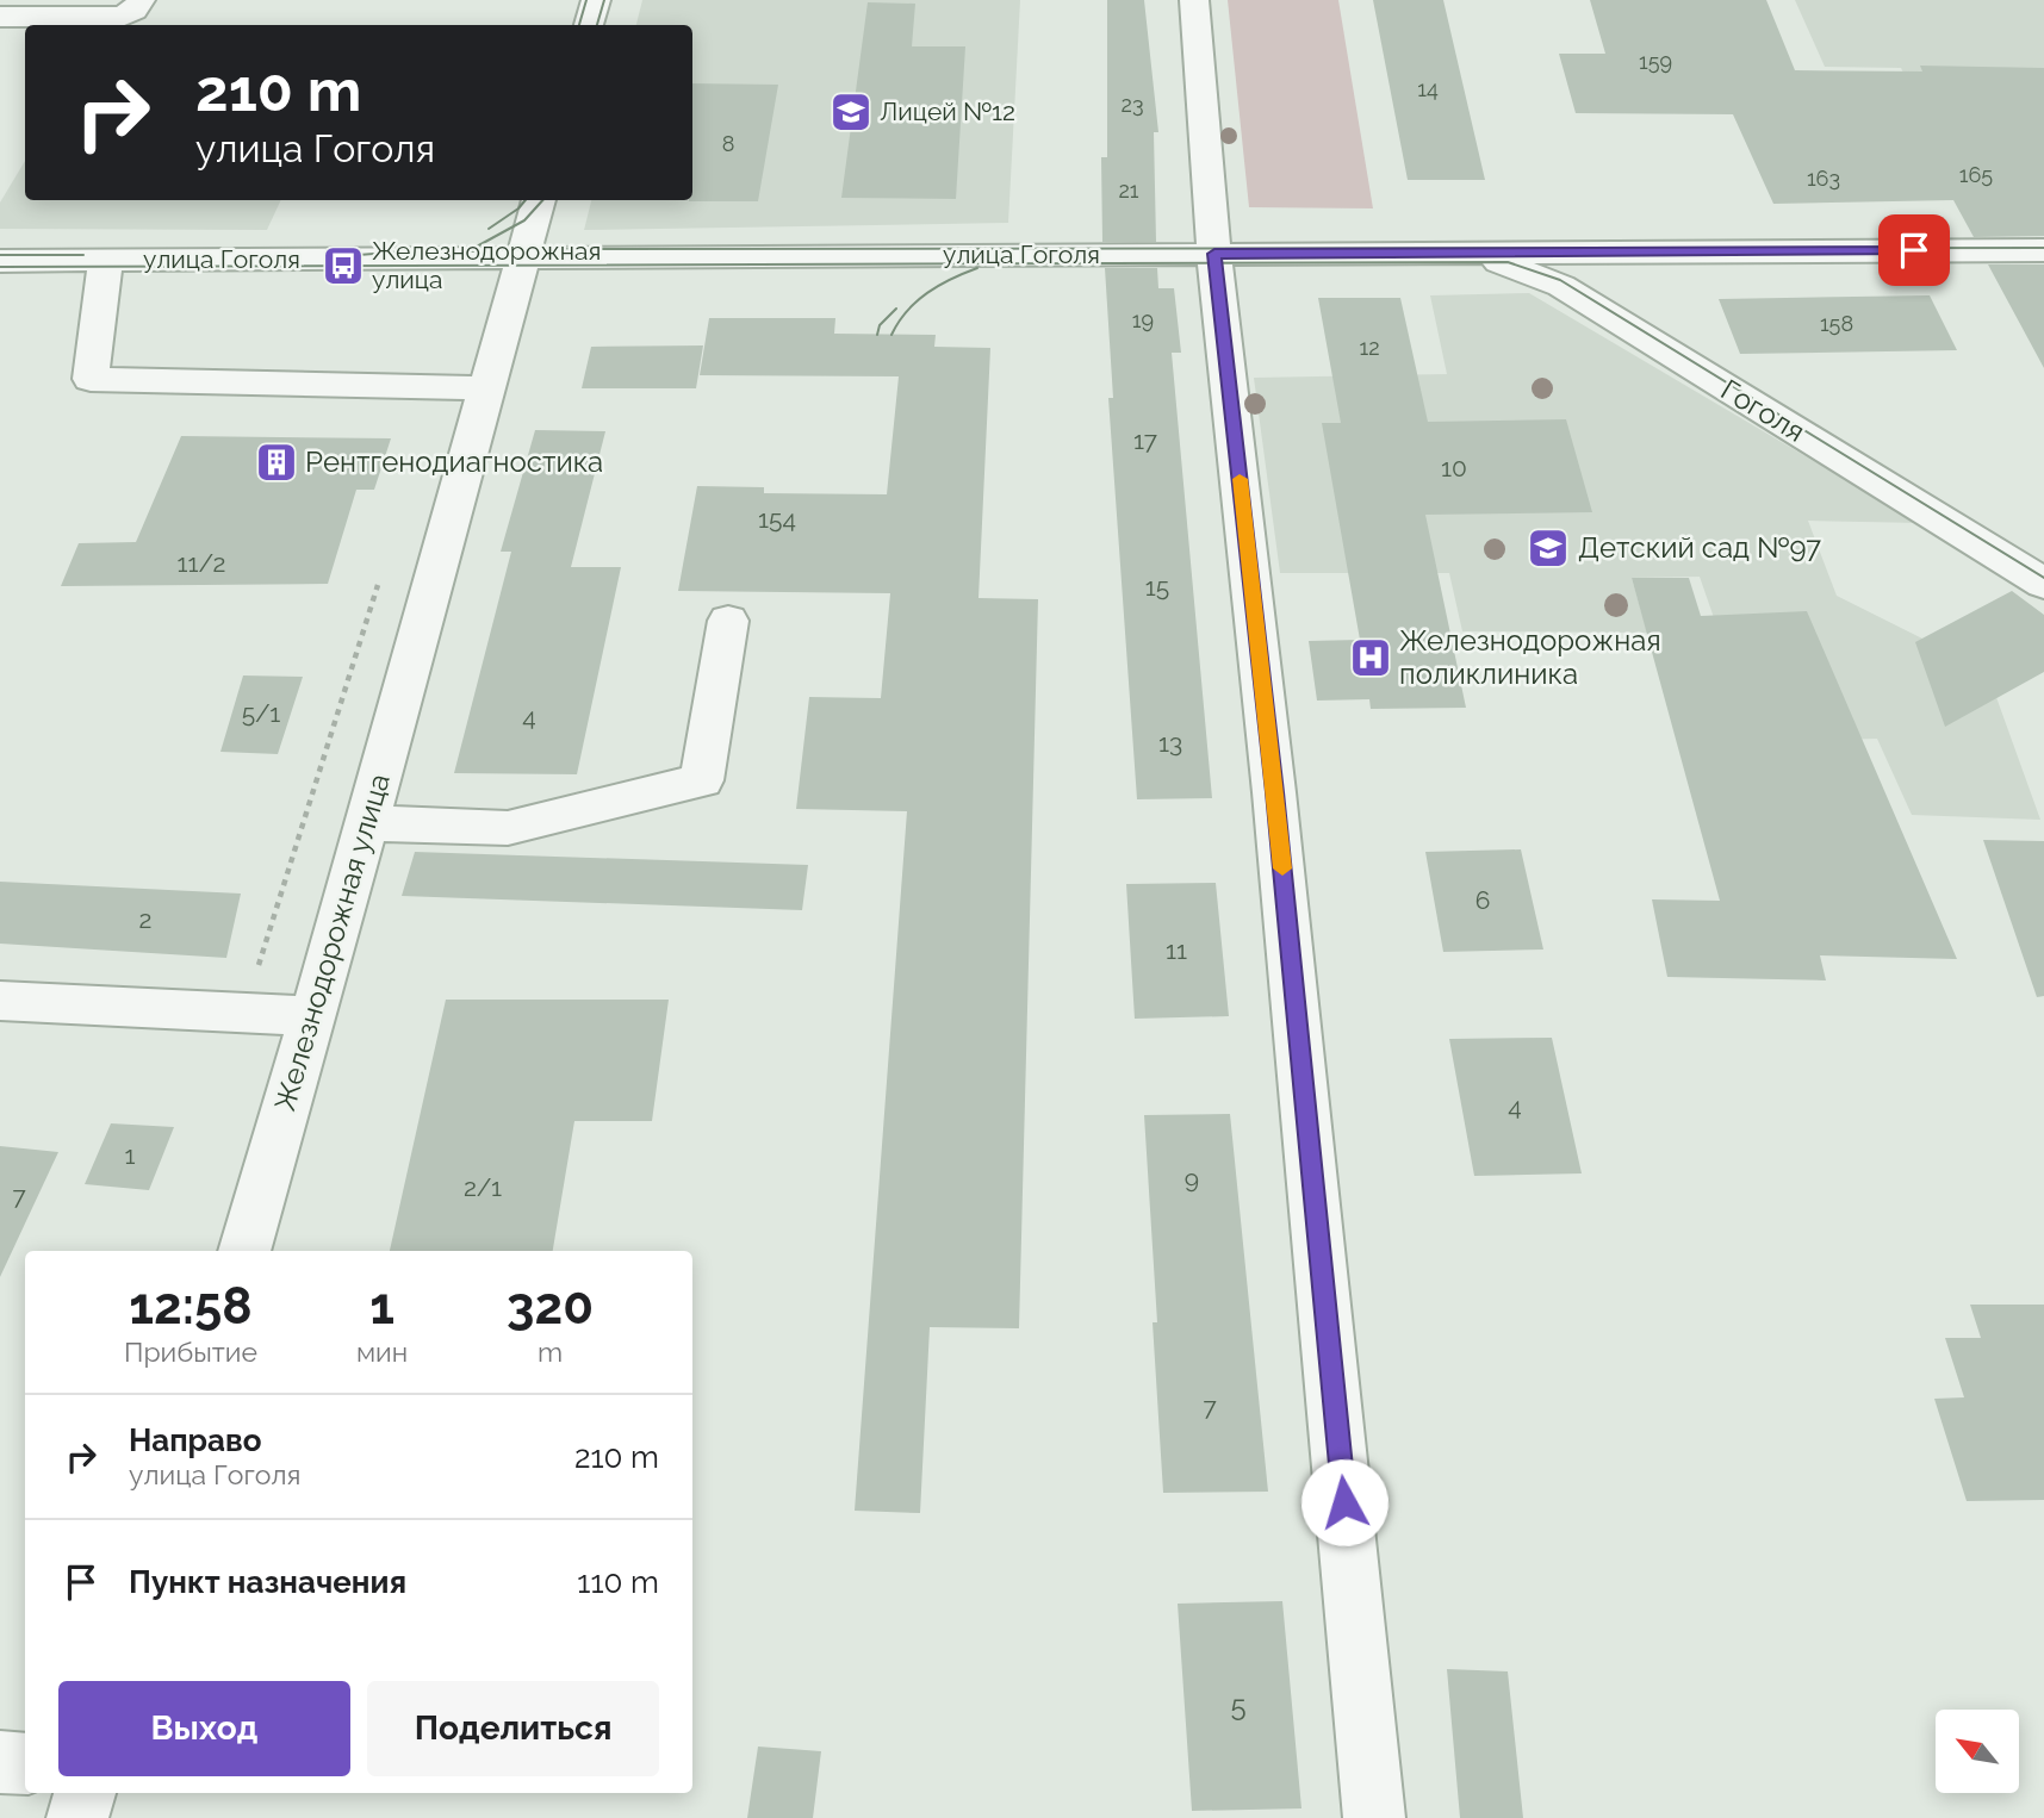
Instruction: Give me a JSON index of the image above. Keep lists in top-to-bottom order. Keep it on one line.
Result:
{"streets":{"street":["улица Гоголя","Гоголя","Железнодорожная улица"]},"crossings":[["улица Гоголя","Гоголя"],["улица Гоголя","Железнодорожная улица"]],"places":{"school or university":["Лицей №12","Детский сад №97"],"bus stop":["Железнодорожная улица"],"building":["Рентгенодиагностика"],"hospital":["Железнодорожная поликлиника"]},"house_numbers":["159","14","23","8","165","163","21","19","158","12","17","10","154","11/2","15","5/1","4","13","6","2","11","4","1","9","2/1","7","7","5"],"north":"top left","page":{"turn":["210 m","улица Гоголя"],"eta":["12:58","Прибытие","1","мин","320","m"],"list":[{"name":"Направо","note":"улица Гоголя","value":"210 m"},{"name":"Пункт назначения","value":"110 m"}],"buttons":["Выход","Поделиться"]}}
